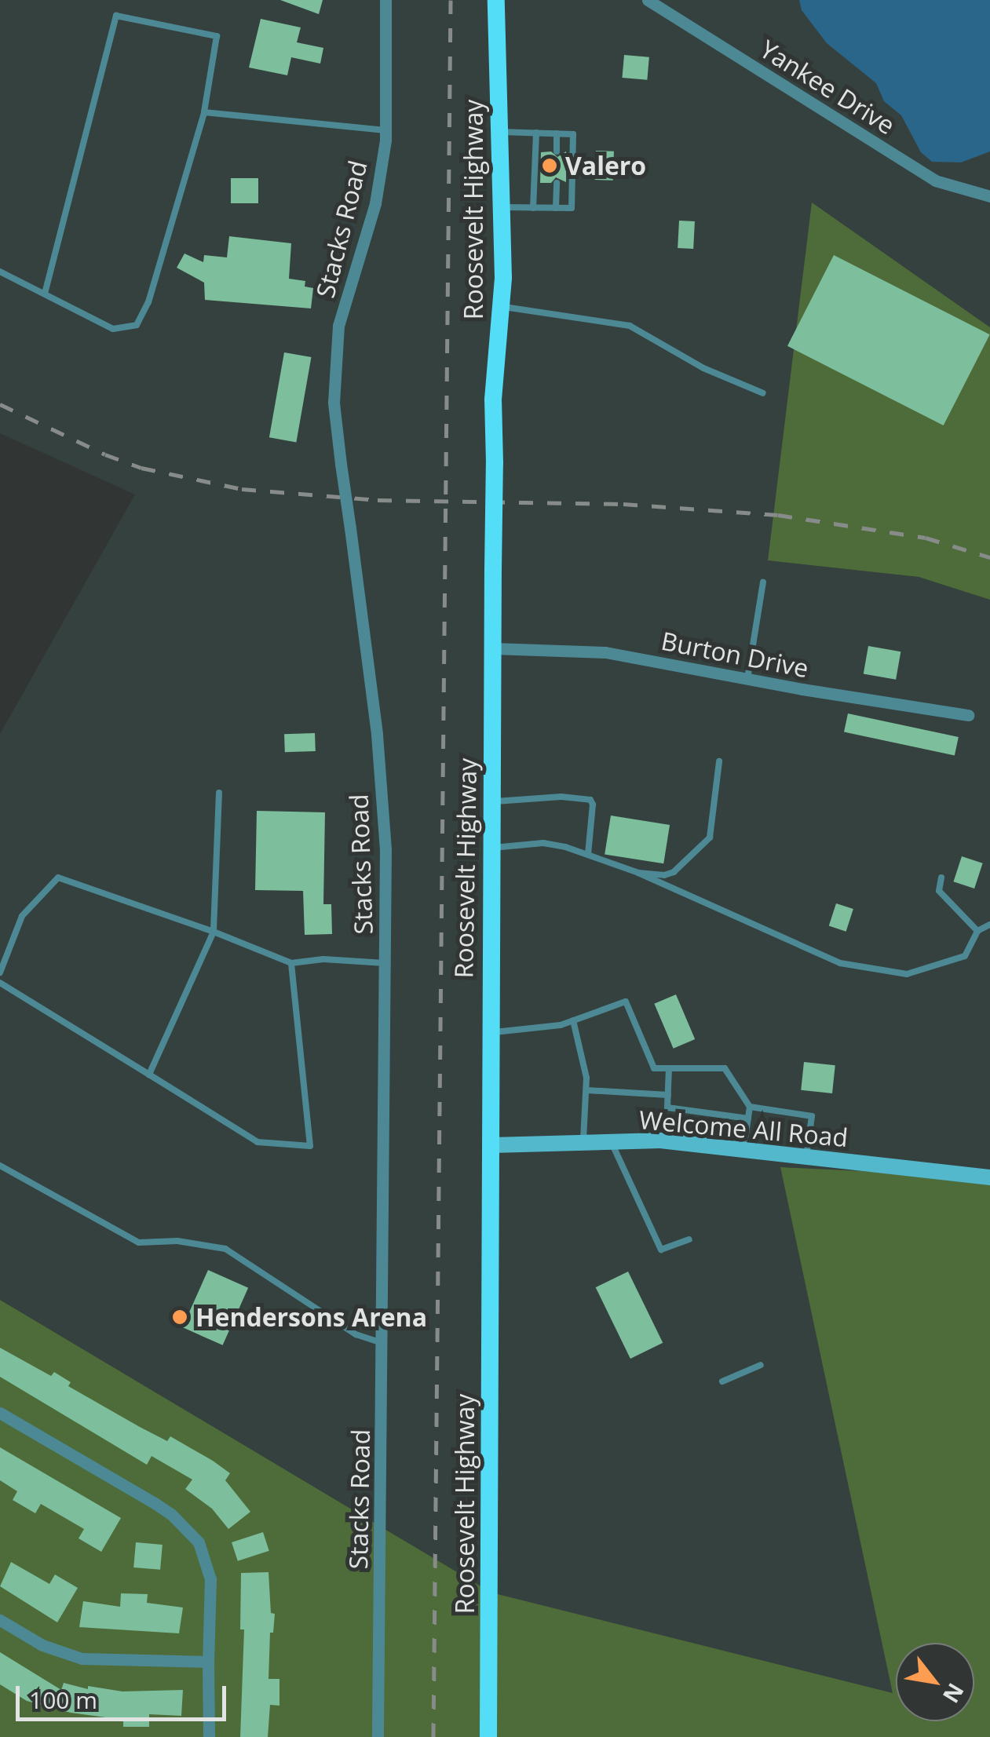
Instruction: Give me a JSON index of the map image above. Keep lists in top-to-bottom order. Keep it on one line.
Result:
{"streets":{"main road":["Roosevelt Highway"],"street":["Yankee Drive","Stacks Road","Burton Drive","Welcome All Road"]},"crossings":[["Roosevelt Highway","Burton Drive"],["Roosevelt Highway","Welcome All Road"]],"places":["Valero","Hendersons Arena"],"scale_bar":"100 m","north":"bottom right"}
